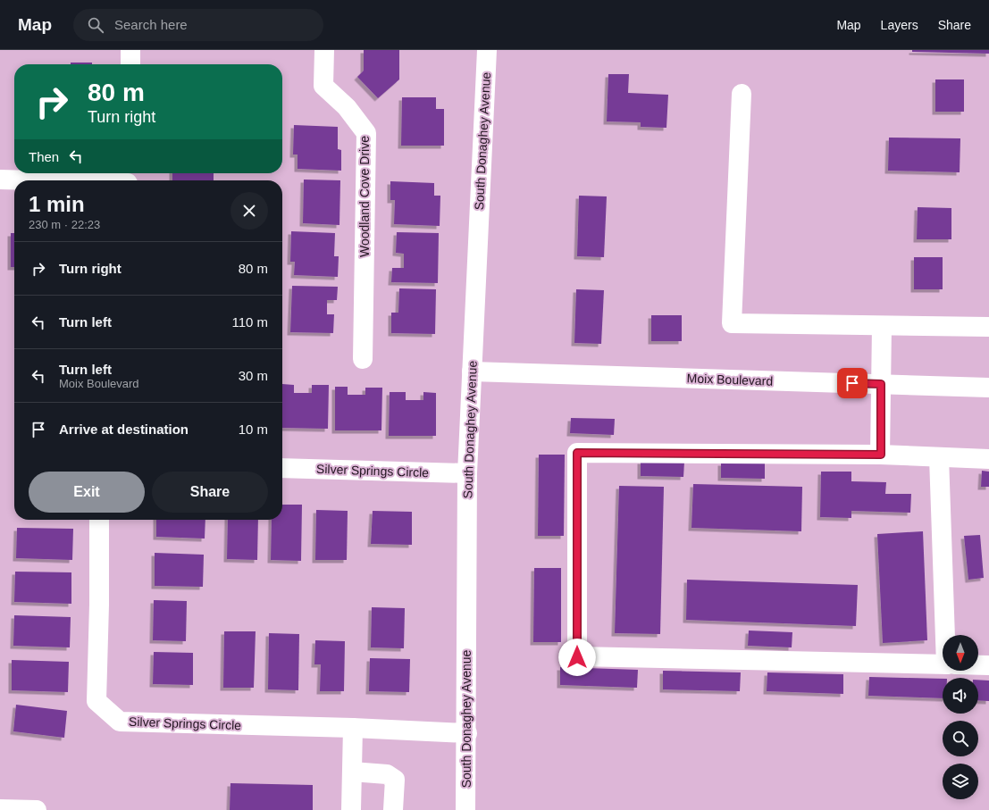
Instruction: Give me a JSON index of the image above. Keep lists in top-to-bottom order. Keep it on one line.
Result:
{"streets":{"street":["South Donaghey Avenue","Woodland Cove Drive","Moix Boulevard","Silver Springs Circle"]},"crossings":[["South Donaghey Avenue","Moix Boulevard"],["South Donaghey Avenue","Silver Springs Circle"]],"north":"bottom","page":{"header":"Map","search":"Search here","nav":["Map","Layers","Share"],"turn":["80 m","Turn right"],"then":"Then","heading":["1 min","230 m · 22:23"],"list":[{"name":"Turn right","value":"80 m"},{"name":"Turn left","value":"110 m"},{"name":"Turn left","note":"Moix Boulevard","value":"30 m"},{"name":"Arrive at destination","value":"10 m"}],"buttons":["Exit","Share"]}}
